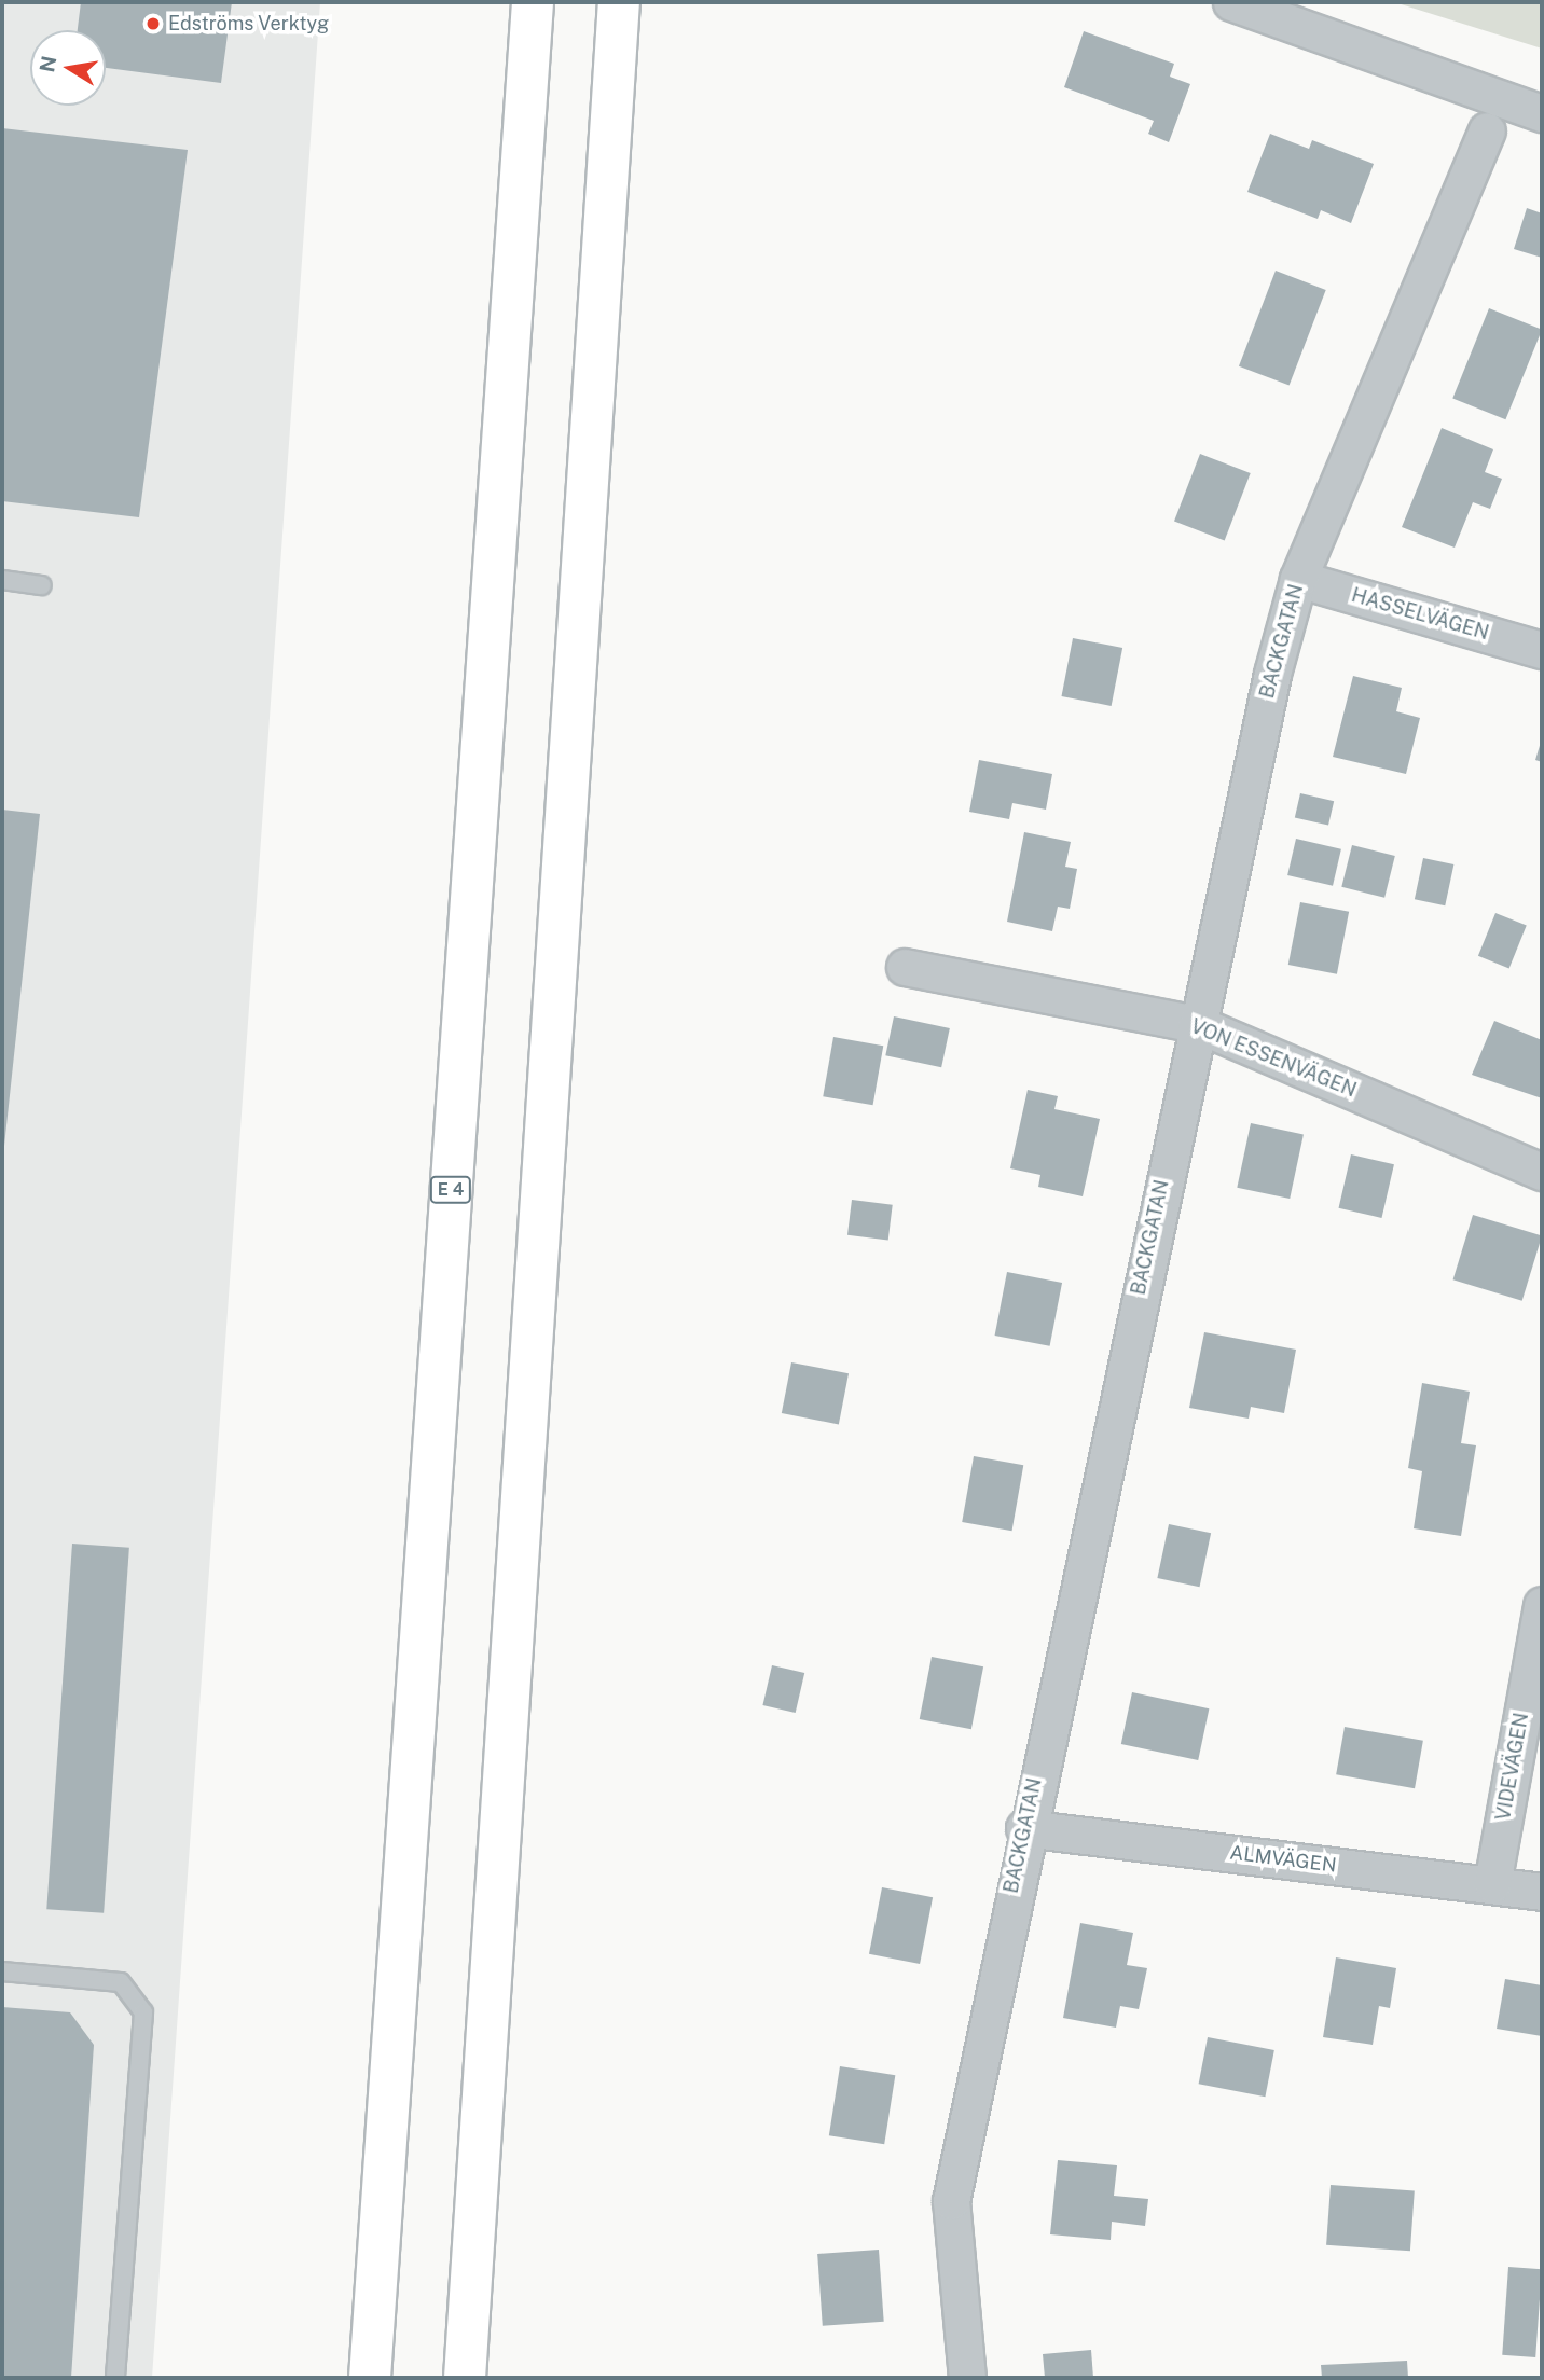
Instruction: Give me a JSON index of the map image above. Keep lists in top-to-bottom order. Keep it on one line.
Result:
{"streets":{"highway":["E 4"],"street":["HASSELVÄGEN","BACKGATAN","VON ESSENVÄGEN","VIDEVÄGEN","ALMVÄGEN"]},"crossings":[["HASSELVÄGEN","BACKGATAN"],["BACKGATAN","VON ESSENVÄGEN"],["BACKGATAN","ALMVÄGEN"],["VIDEVÄGEN","ALMVÄGEN"]],"places":["Edströms Verktyg"],"north":"left"}
